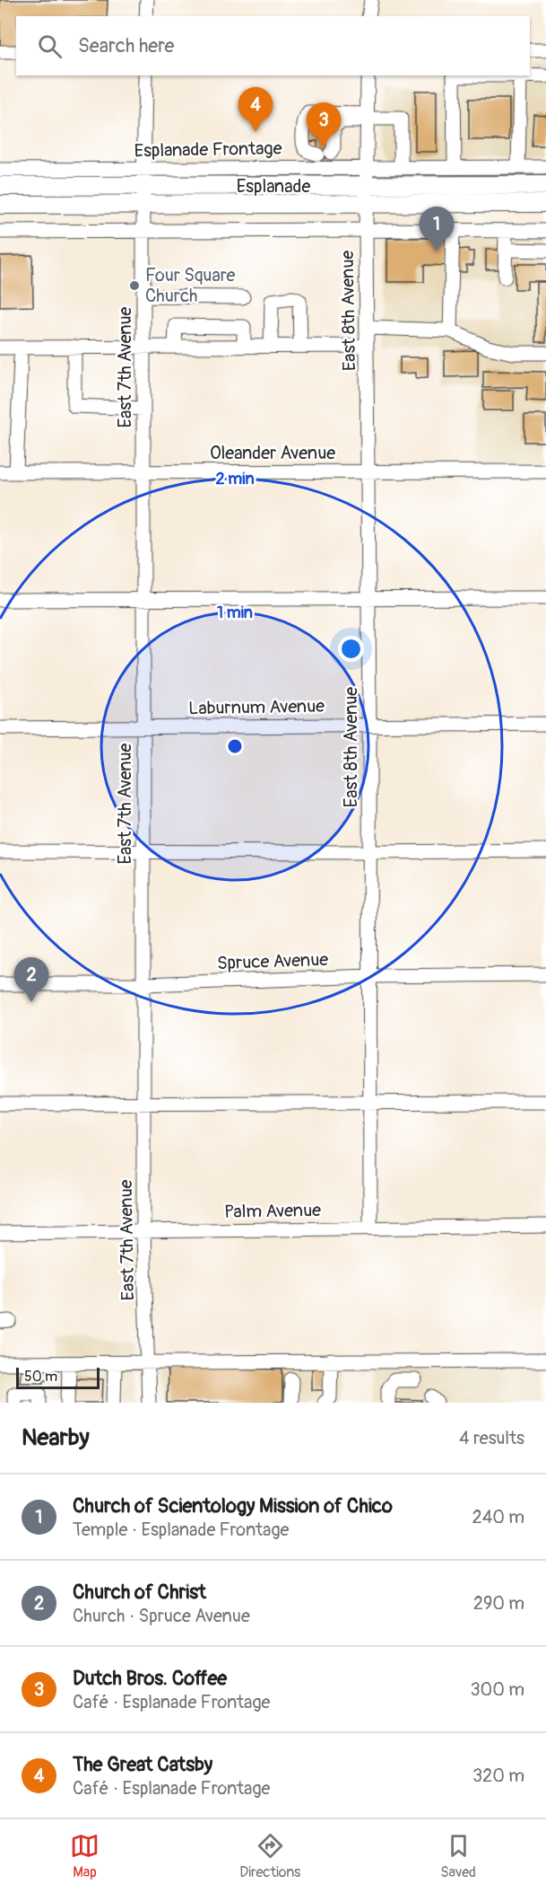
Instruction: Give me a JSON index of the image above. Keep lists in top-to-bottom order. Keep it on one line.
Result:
{"streets":{"main road":["Esplanade"],"street":["Esplanade Frontage","East 8th Avenue","East 7th Avenue","Oleander Avenue","Laburnum Avenue","Spruce Avenue","Palm Avenue"]},"crossings":[["Esplanade Frontage","Esplanade"],["Esplanade Frontage","East 8th Avenue"],["Esplanade Frontage","East 7th Avenue"],["Esplanade","East 8th Avenue"],["Esplanade","East 7th Avenue"],["East 8th Avenue","Oleander Avenue"],["East 8th Avenue","Laburnum Avenue"],["East 8th Avenue","Spruce Avenue"],["East 8th Avenue","Palm Avenue"],["East 7th Avenue","Oleander Avenue"],["East 7th Avenue","Laburnum Avenue"],["East 7th Avenue","Spruce Avenue"],["East 7th Avenue","Palm Avenue"]],"places":["Four Square Church"],"scale_bar":"50 m","page":{"search":"Search here","pins":["4","3","1","2"],"scale":"50 m","heading":["Nearby","4 results"],"list":[{"mark":"1","name":"Church of Scientology Mission of Chico","note":"Temple · Esplanade Frontage","value":"240 m"},{"mark":"2","name":"Church of Christ","note":"Church · Spruce Avenue","value":"290 m"},{"mark":"3","name":"Dutch Bros. Coffee","note":"Café · Esplanade Frontage","value":"300 m"},{"mark":"4","name":"The Great Catsby","note":"Café · Esplanade Frontage","value":"320 m"}],"nav":["Map","Directions","Saved"]},"rings":["2 min","1 min"]}
